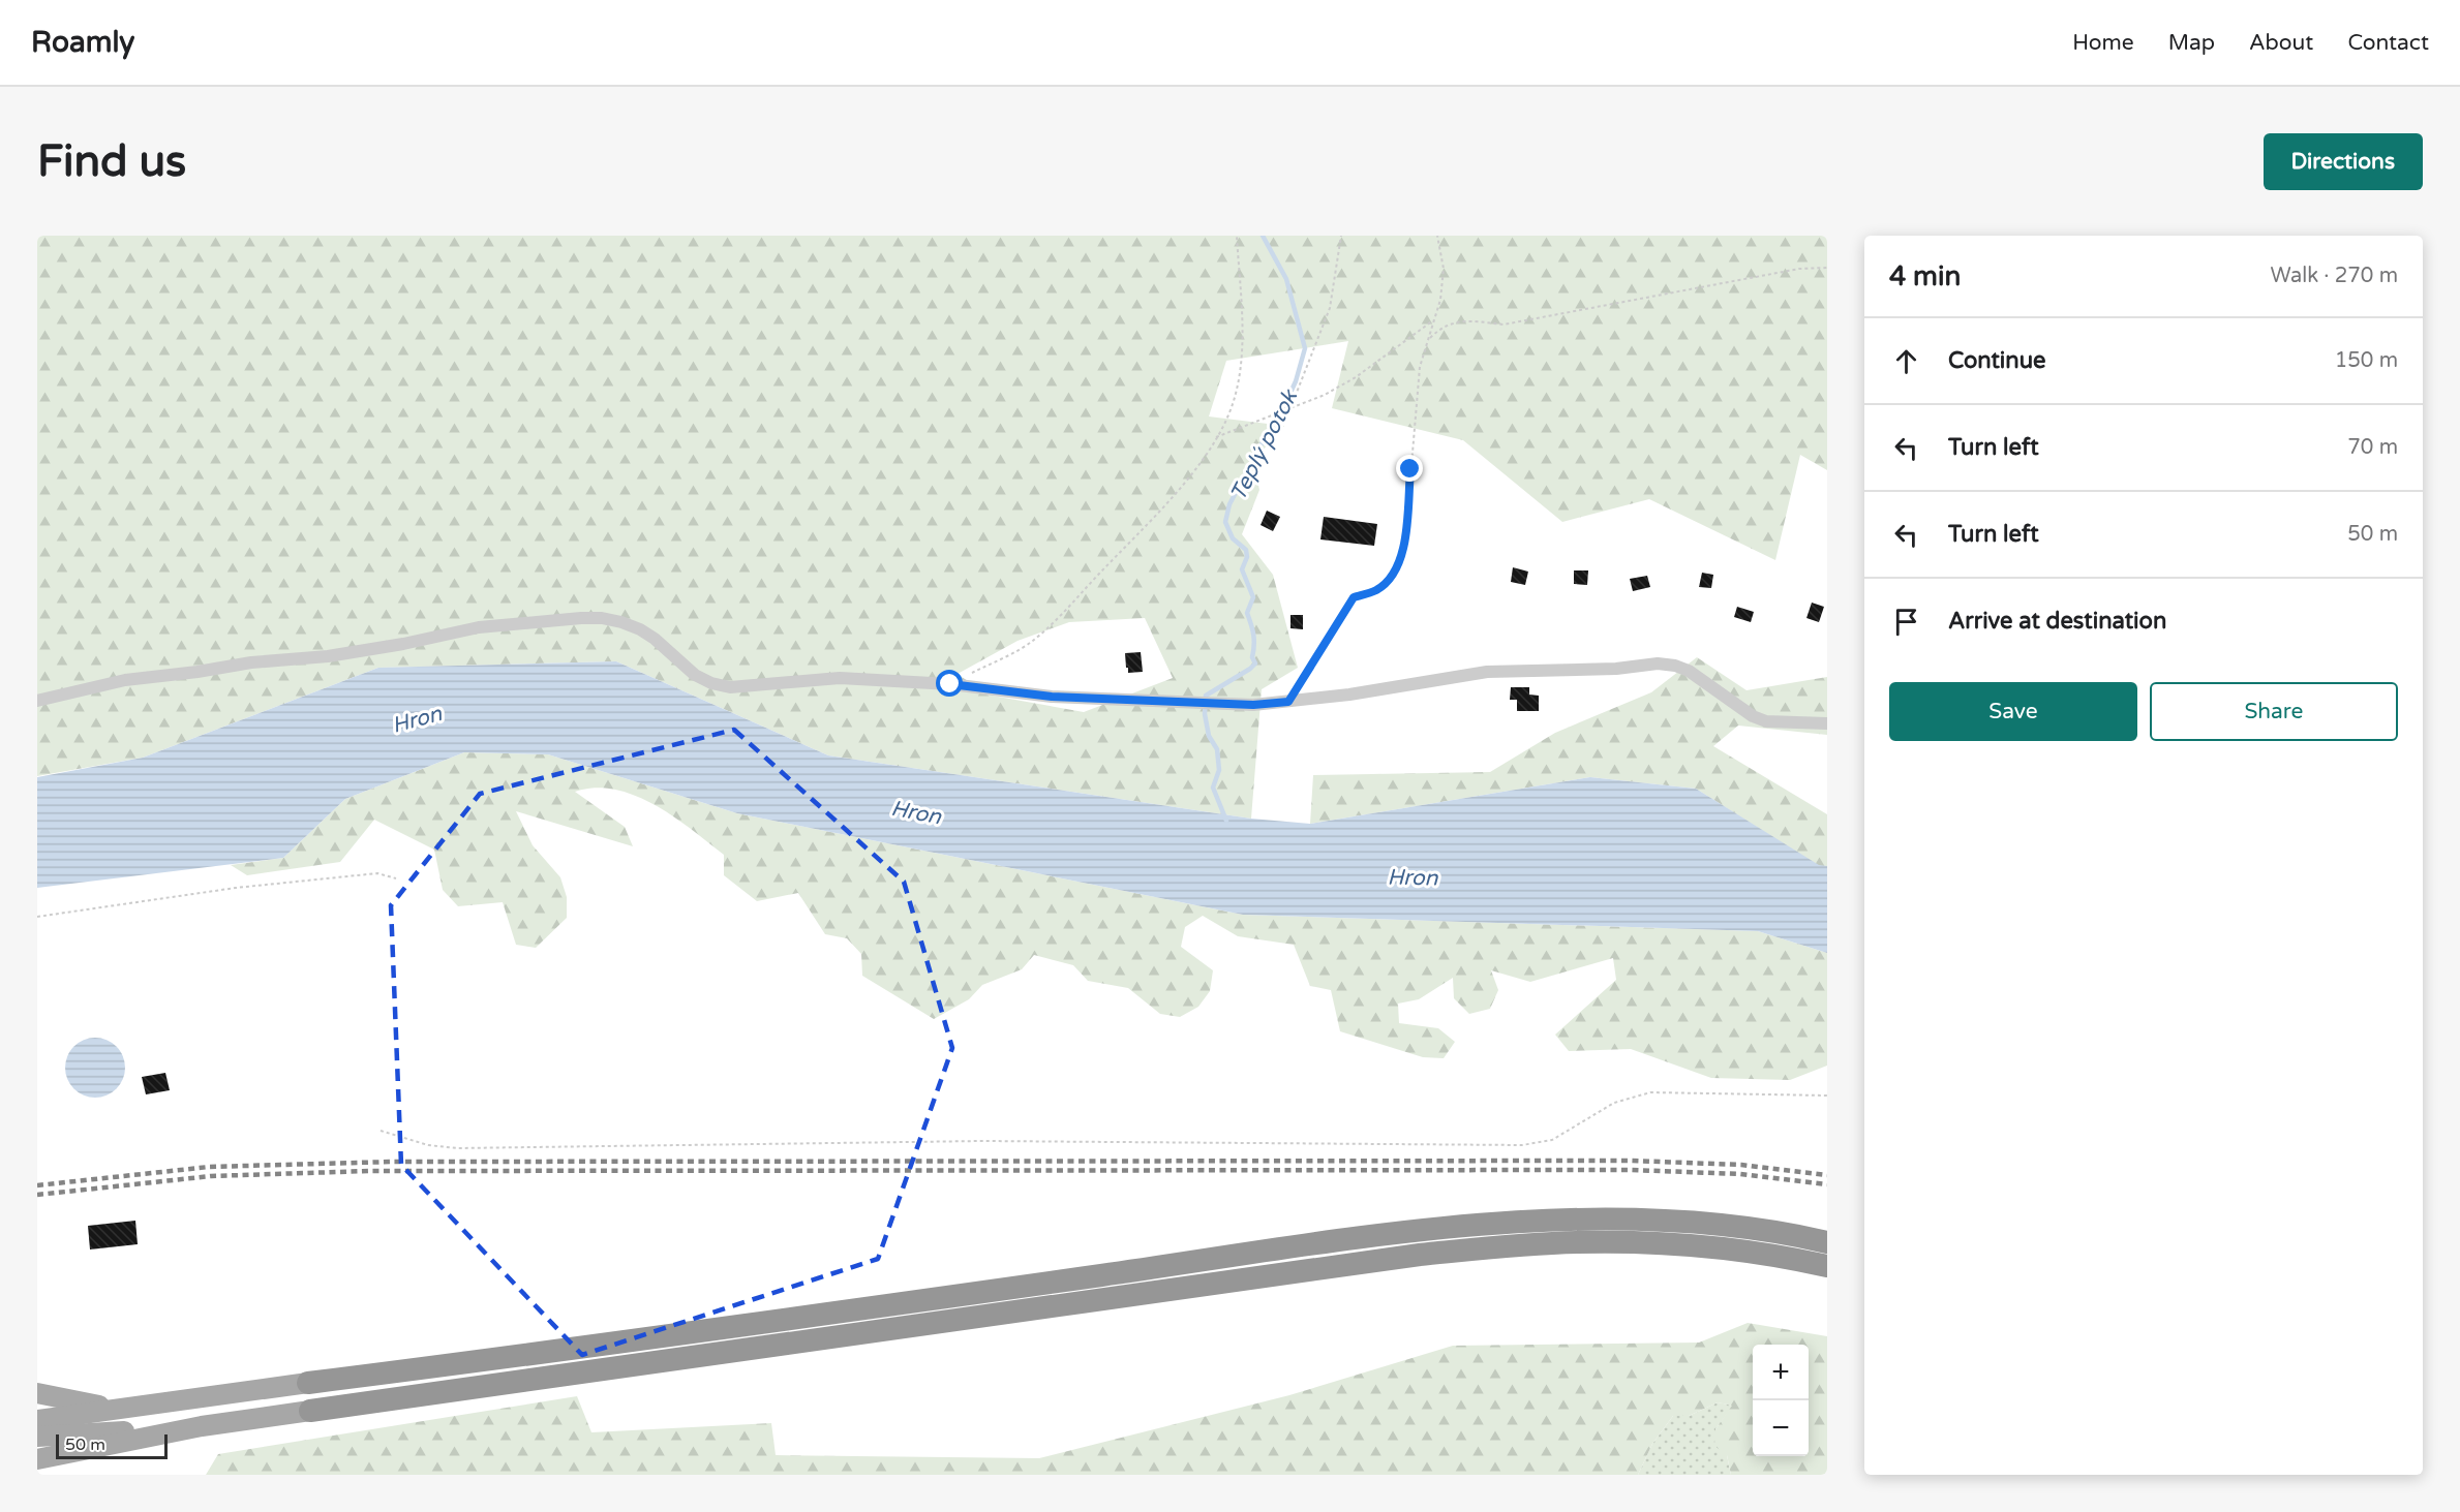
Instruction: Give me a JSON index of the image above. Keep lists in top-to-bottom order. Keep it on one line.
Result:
{"water":["Teplý potok","Hron"],"scale_bar":"50 m","page":{"header":"Roamly","nav":["Home","Map","About","Contact"],"buttons":["Directions",["Save","Share"]],"title":"Find us","heading":["4 min","Walk · 270 m"],"list":[["Continue","150 m"],["Turn left","70 m"],["Turn left","50 m"],"Arrive at destination"],"map_buttons":["+","−"],"scale":"50 m"}}
